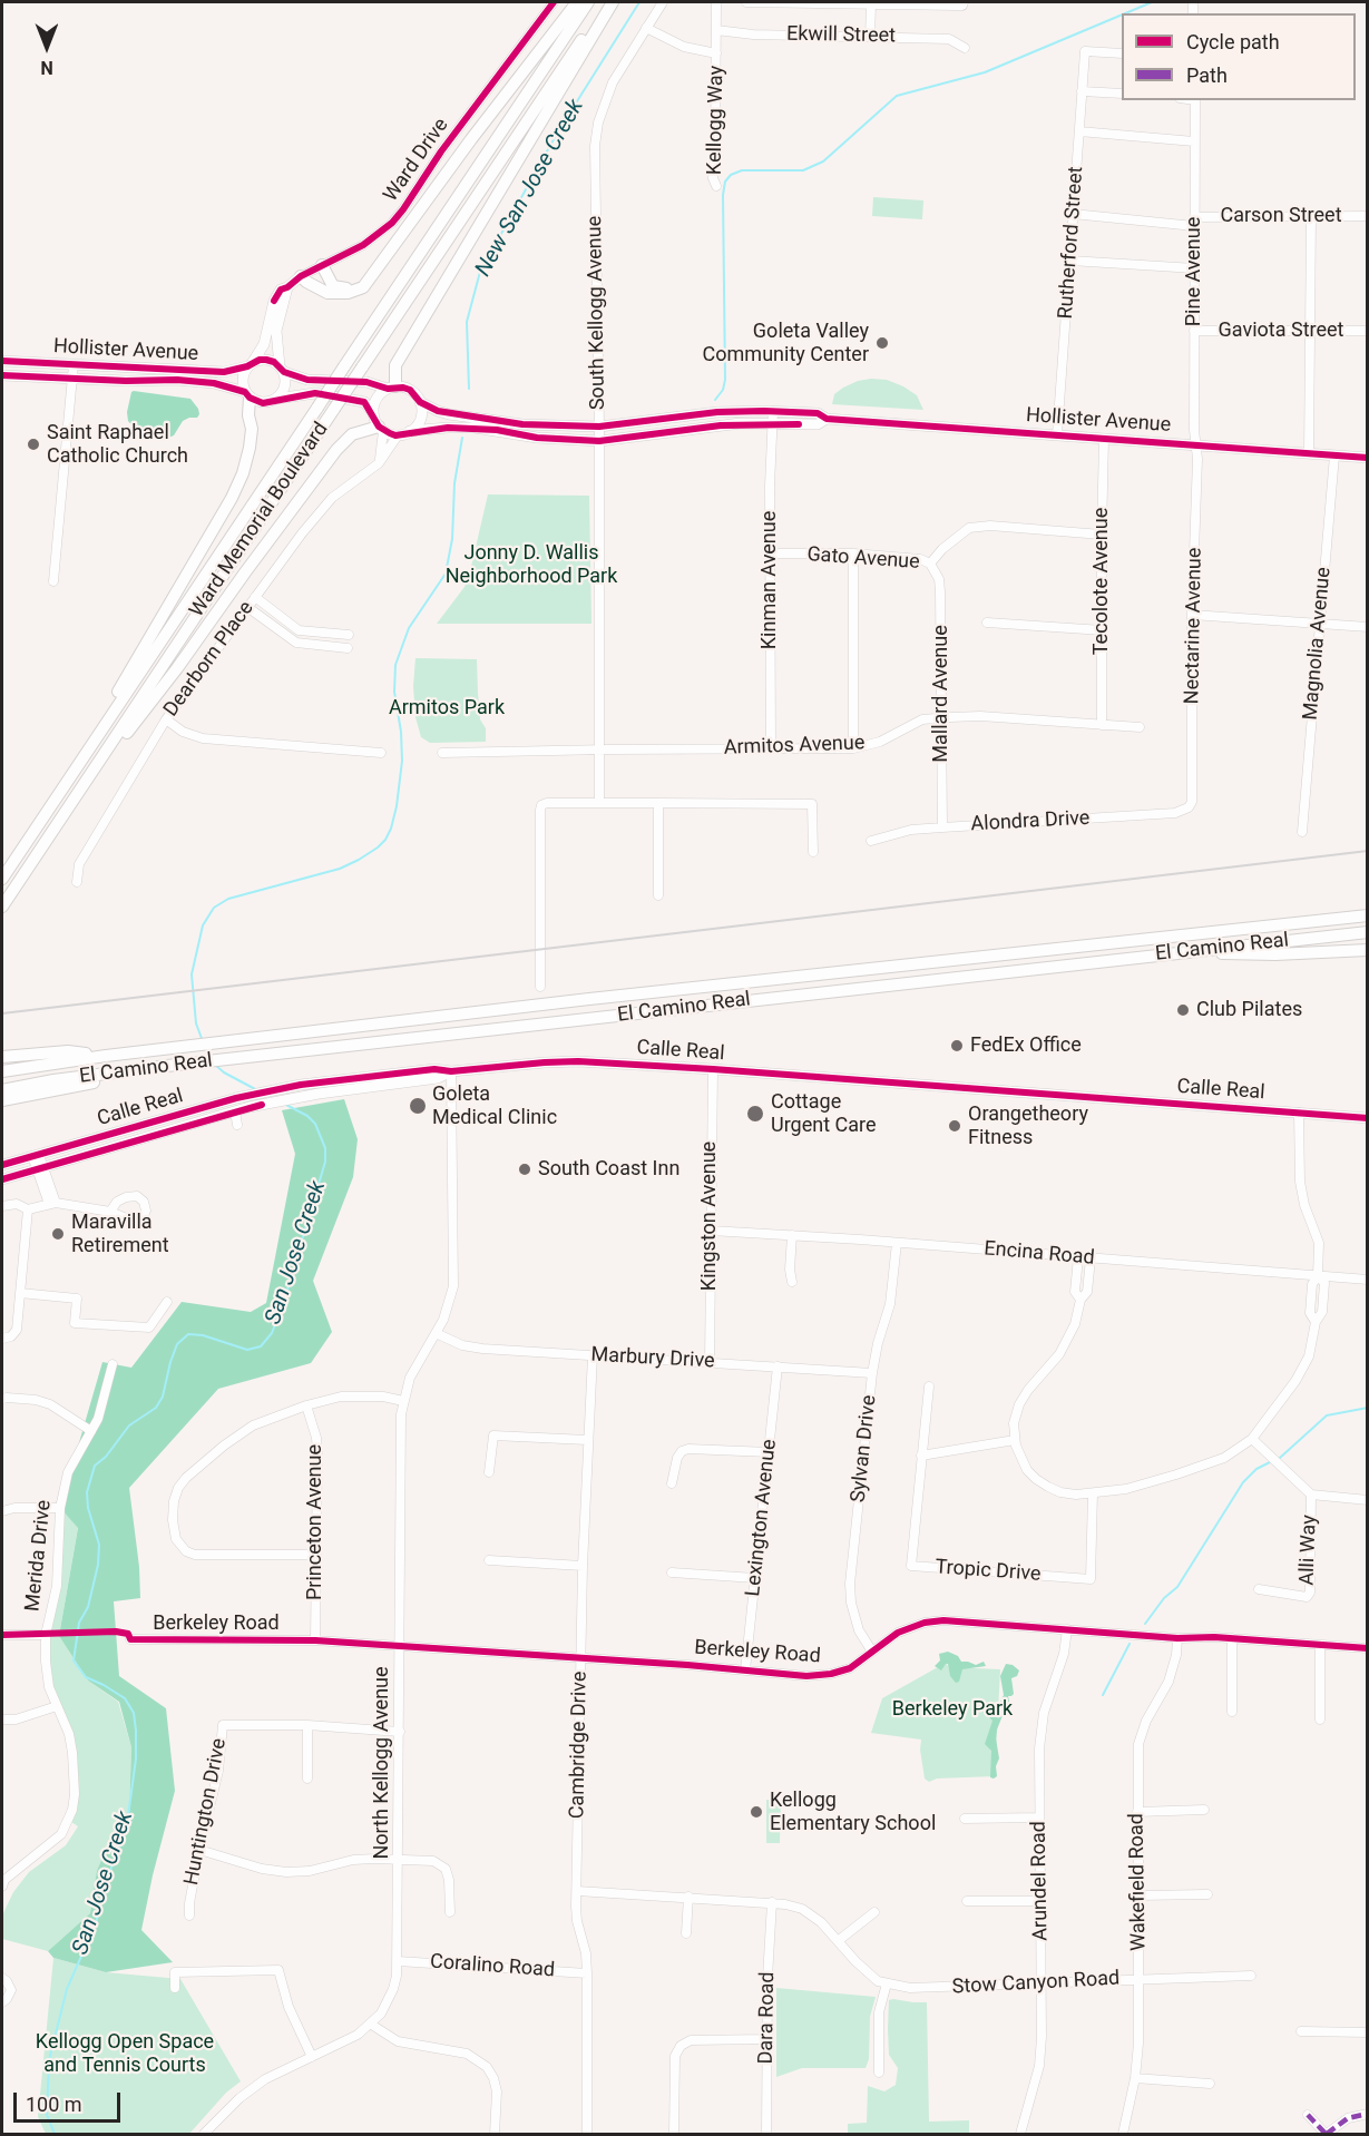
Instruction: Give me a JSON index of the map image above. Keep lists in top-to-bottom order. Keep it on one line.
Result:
{"streets":{"highway":["Ward Memorial Boulevard","El Camino Real"],"main road":["Ward Drive","Hollister Avenue","Calle Real"],"street":["Ekwill Street","Kellogg Way","Carson Street","Rutherford Street","Pine Avenue","South Kellogg Avenue","Gaviota Street","Gato Avenue","Kinman Avenue","Tecolote Avenue","Nectarine Avenue","Magnolia Avenue","Dearborn Place","Mallard Avenue","Armitos Avenue","Alondra Drive","Kingston Avenue","Encina Road","Marbury Drive","Sylvan Drive","Lexington Avenue","Princeton Avenue","Alli Way","Merida Drive","Tropic Drive","Berkeley Road","Cambridge Drive","North Kellogg Avenue","Huntington Drive","Arundel Road","Wakefield Road","Coralino Road","Stow Canyon Road","Dara Road"]},"crossings":[["Ekwill Street","Kellogg Way"],["Kellogg Way","South Kellogg Avenue"],["Ward Drive","Hollister Avenue"],["Carson Street","Rutherford Street"],["Carson Street","Pine Avenue"],["Rutherford Street","Hollister Avenue"],["Pine Avenue","Gaviota Street"],["Pine Avenue","Hollister Avenue"],["Pine Avenue","Nectarine Avenue"],["South Kellogg Avenue","Hollister Avenue"],["South Kellogg Avenue","Armitos Avenue"],["Hollister Avenue","Kinman Avenue"],["Hollister Avenue","Tecolote Avenue"],["Hollister Avenue","Nectarine Avenue"],["Hollister Avenue","Magnolia Avenue"],["Hollister Avenue","Dearborn Place"],["Gato Avenue","Kinman Avenue"],["Gato Avenue","Tecolote Avenue"],["Gato Avenue","Mallard Avenue"],["Kinman Avenue","Armitos Avenue"],["Tecolote Avenue","Armitos Avenue"],["Nectarine Avenue","Alondra Drive"],["Mallard Avenue","Armitos Avenue"],["Mallard Avenue","Alondra Drive"],["Calle Real","Kingston Avenue"],["Calle Real","North Kellogg Avenue"],["Kingston Avenue","Encina Road"],["Kingston Avenue","Marbury Drive"],["Encina Road","Sylvan Drive"],["Marbury Drive","Sylvan Drive"],["Marbury Drive","Lexington Avenue"],["Marbury Drive","Cambridge Drive"],["Marbury Drive","North Kellogg Avenue"],["Sylvan Drive","Berkeley Road"],["Lexington Avenue","Berkeley Road"],["Princeton Avenue","Berkeley Road"],["Berkeley Road","Cambridge Drive"],["Berkeley Road","North Kellogg Avenue"],["Berkeley Road","Arundel Road"],["Berkeley Road","Wakefield Road"],["Cambridge Drive","Coralino Road"],["Cambridge Drive","Stow Canyon Road"],["North Kellogg Avenue","Huntington Drive"],["North Kellogg Avenue","Coralino Road"],["Arundel Road","Stow Canyon Road"],["Wakefield Road","Stow Canyon Road"],["Stow Canyon Road","Dara Road"]],"water":["New San Jose Creek","San Jose Creek"],"parks":["Jonny D. Wallis Neighborhood Park","Armitos Park","Berkeley Park","Kellogg Open Space and Tennis Courts"],"places":["Goleta Valley Community Center","Saint Raphael Catholic Church","Club Pilates","FedEx Office","Goleta Medical Clinic","Cottage Urgent Care","Orangetheory Fitness","South Coast Inn","Maravilla Retirement","Kellogg Elementary School"],"legend":["Cycle path","Path"],"scale_bar":"100 m","north":"bottom"}
